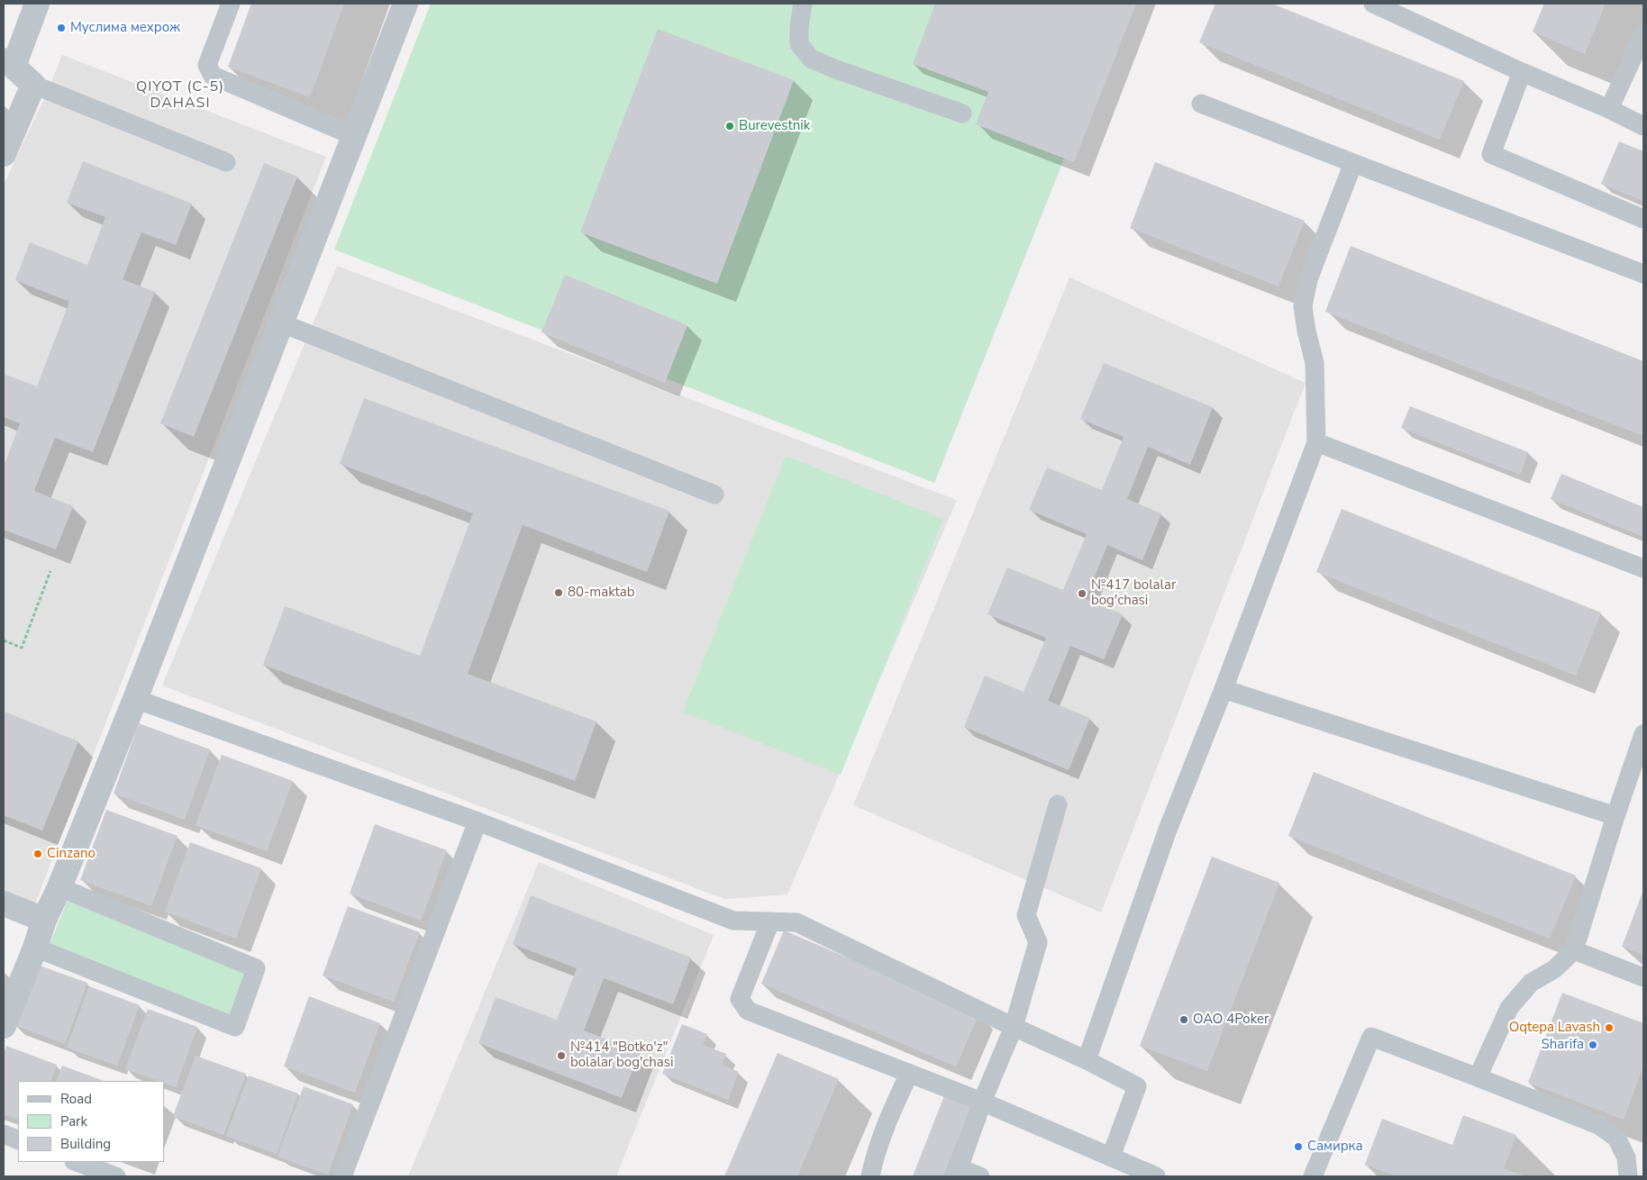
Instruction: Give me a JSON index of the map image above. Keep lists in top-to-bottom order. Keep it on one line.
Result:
{"districts":["QIYOT (C-5) DAHASI"],"places":["Муслима мехрож","Burevestnik","80-maktab","№417 bolalar bog'chasi","Cinzano","ОАО 4Poker","Oqtepa Lavash","Sharifa","№414 \"Botko'z\" bolalar bog'chasi","Самирка"],"legend":["Road","Park","Building"]}
